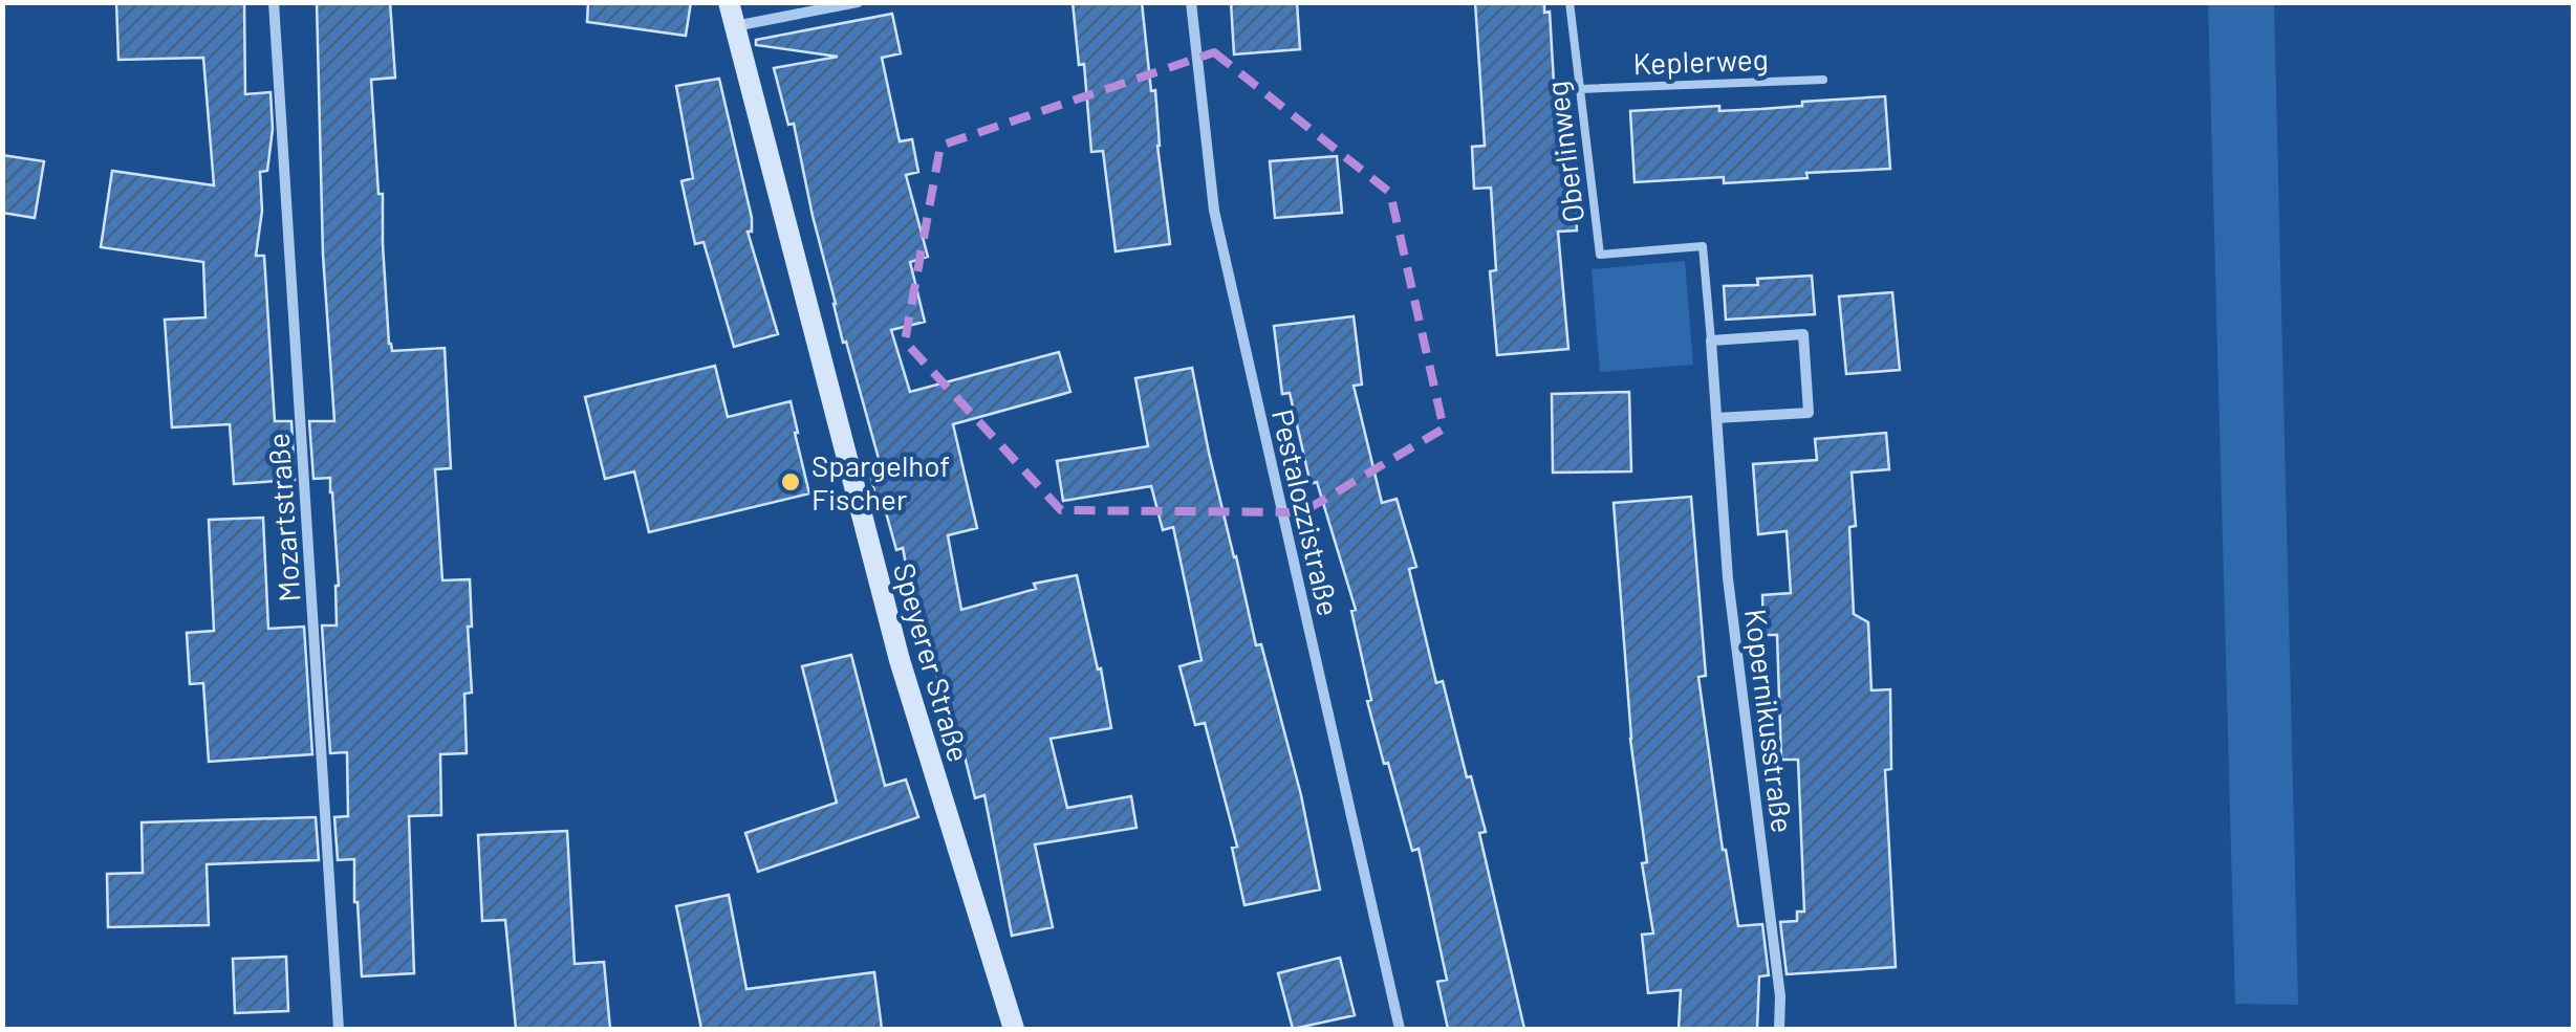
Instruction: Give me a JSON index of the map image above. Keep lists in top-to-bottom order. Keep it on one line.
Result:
{"streets":{"main road":["Speyerer Straße"],"street":["Pestalozzistraße","Mozartstraße","Kopernikusstraße"],"lane":["Keplerweg","Oberlinweg"]},"crossings":[["Keplerweg","Oberlinweg"],["Oberlinweg","Kopernikusstraße"]],"places":["Spargelhof Fischer"]}
